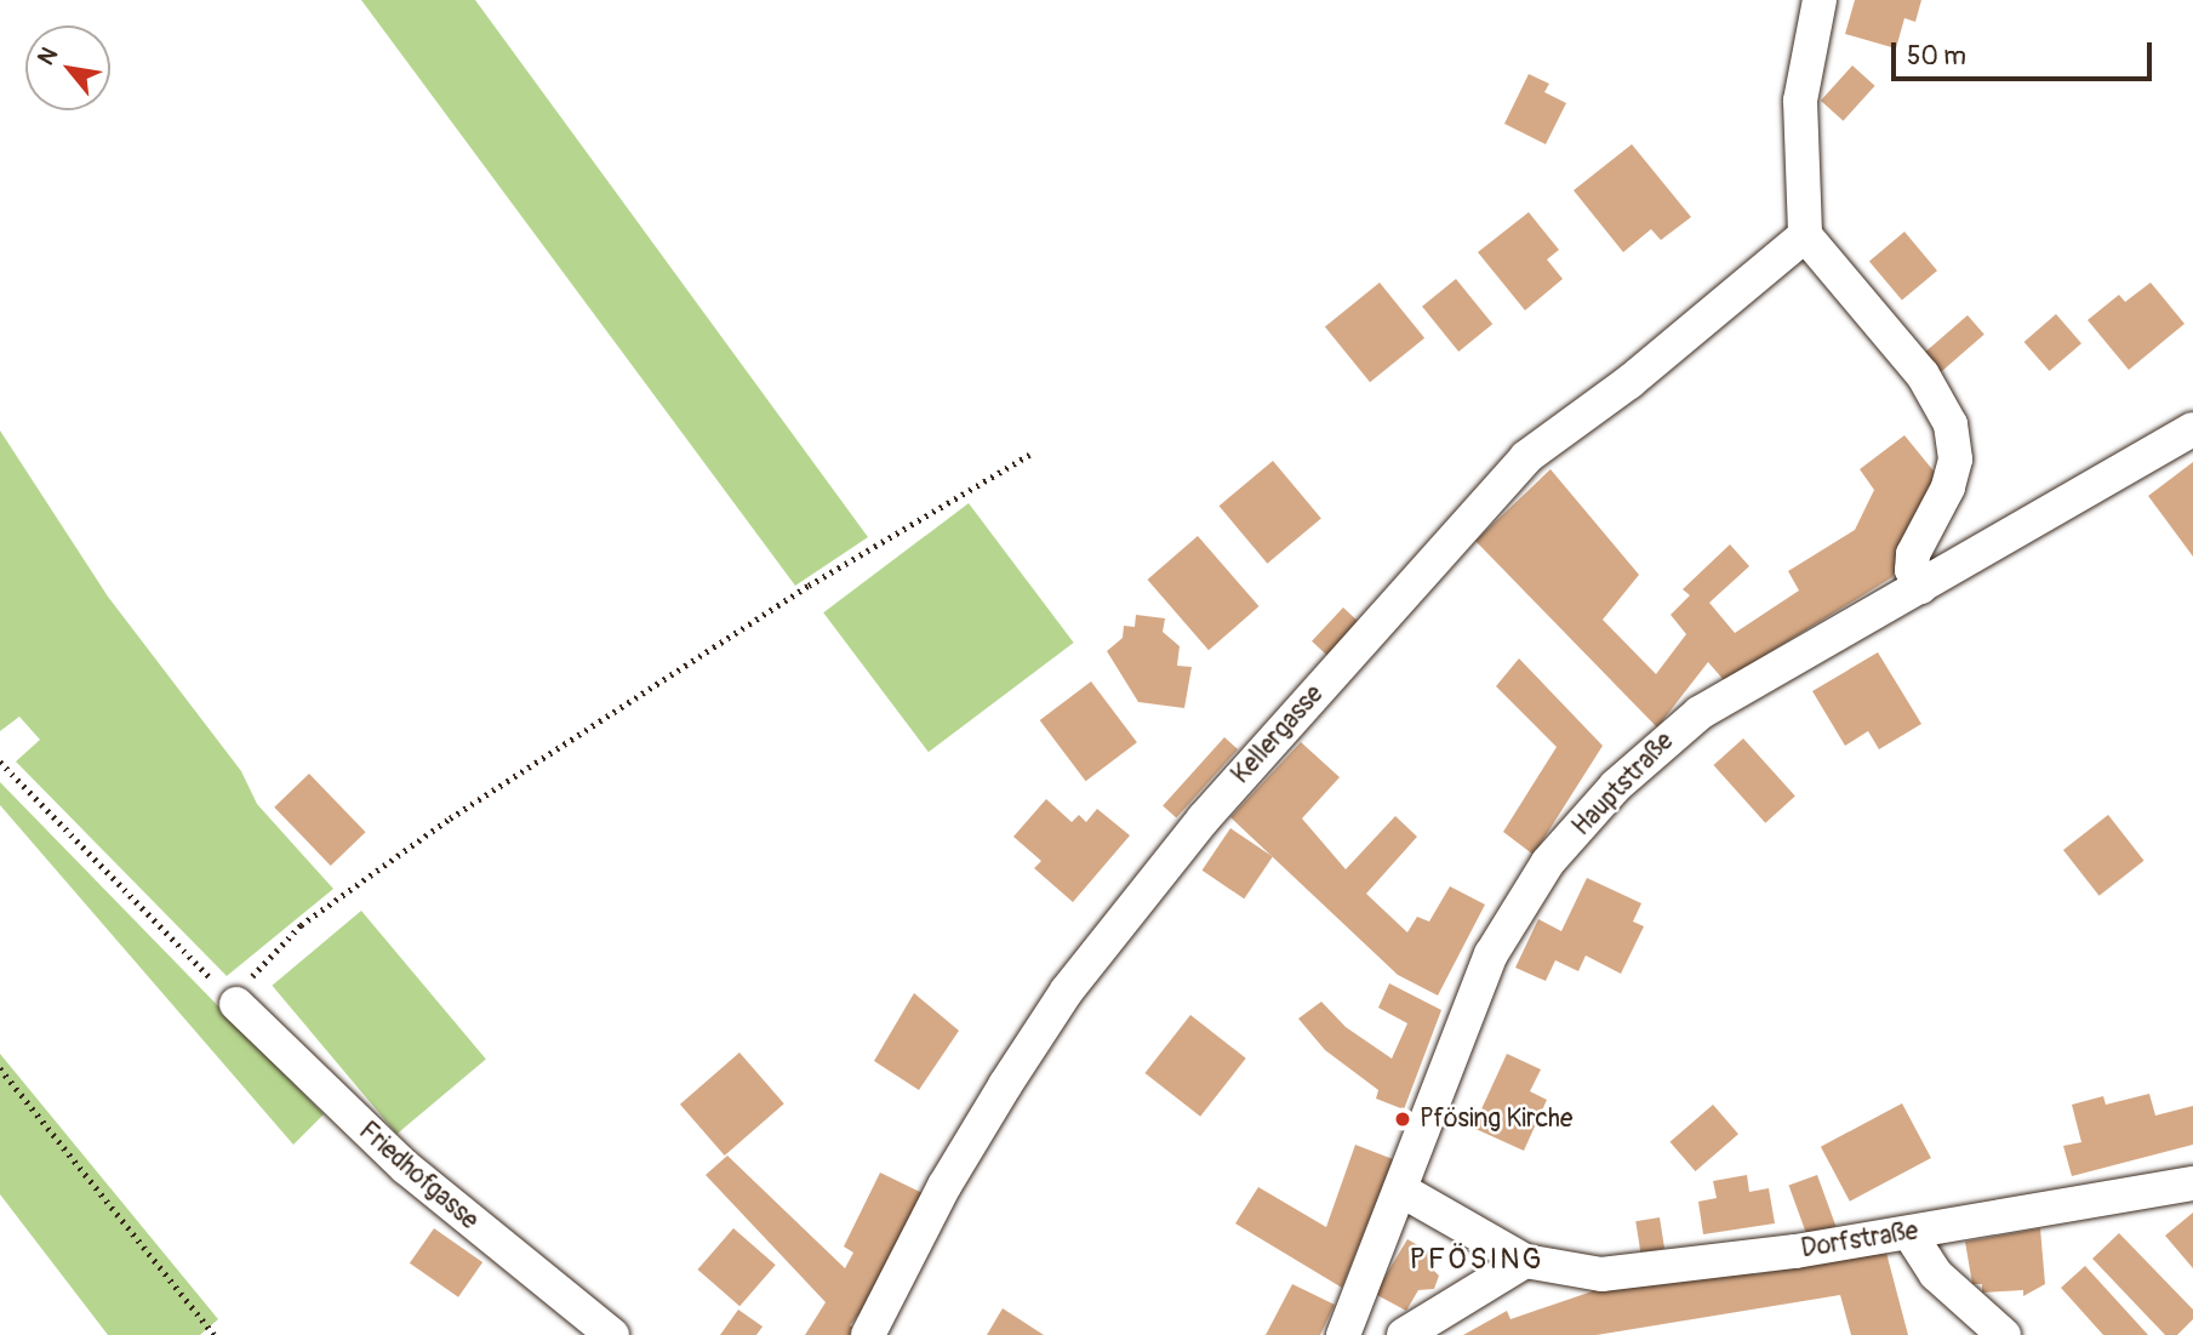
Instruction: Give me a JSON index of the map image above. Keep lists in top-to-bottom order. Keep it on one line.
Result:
{"streets":{"street":["Kellergasse","Hauptstraße","Friedhofgasse","Dorfstraße"]},"crossings":[["Hauptstraße","Dorfstraße"]],"districts":["PFÖSING"],"places":["Pfösing Kirche"],"scale_bar":"50 m","north":"top left"}
